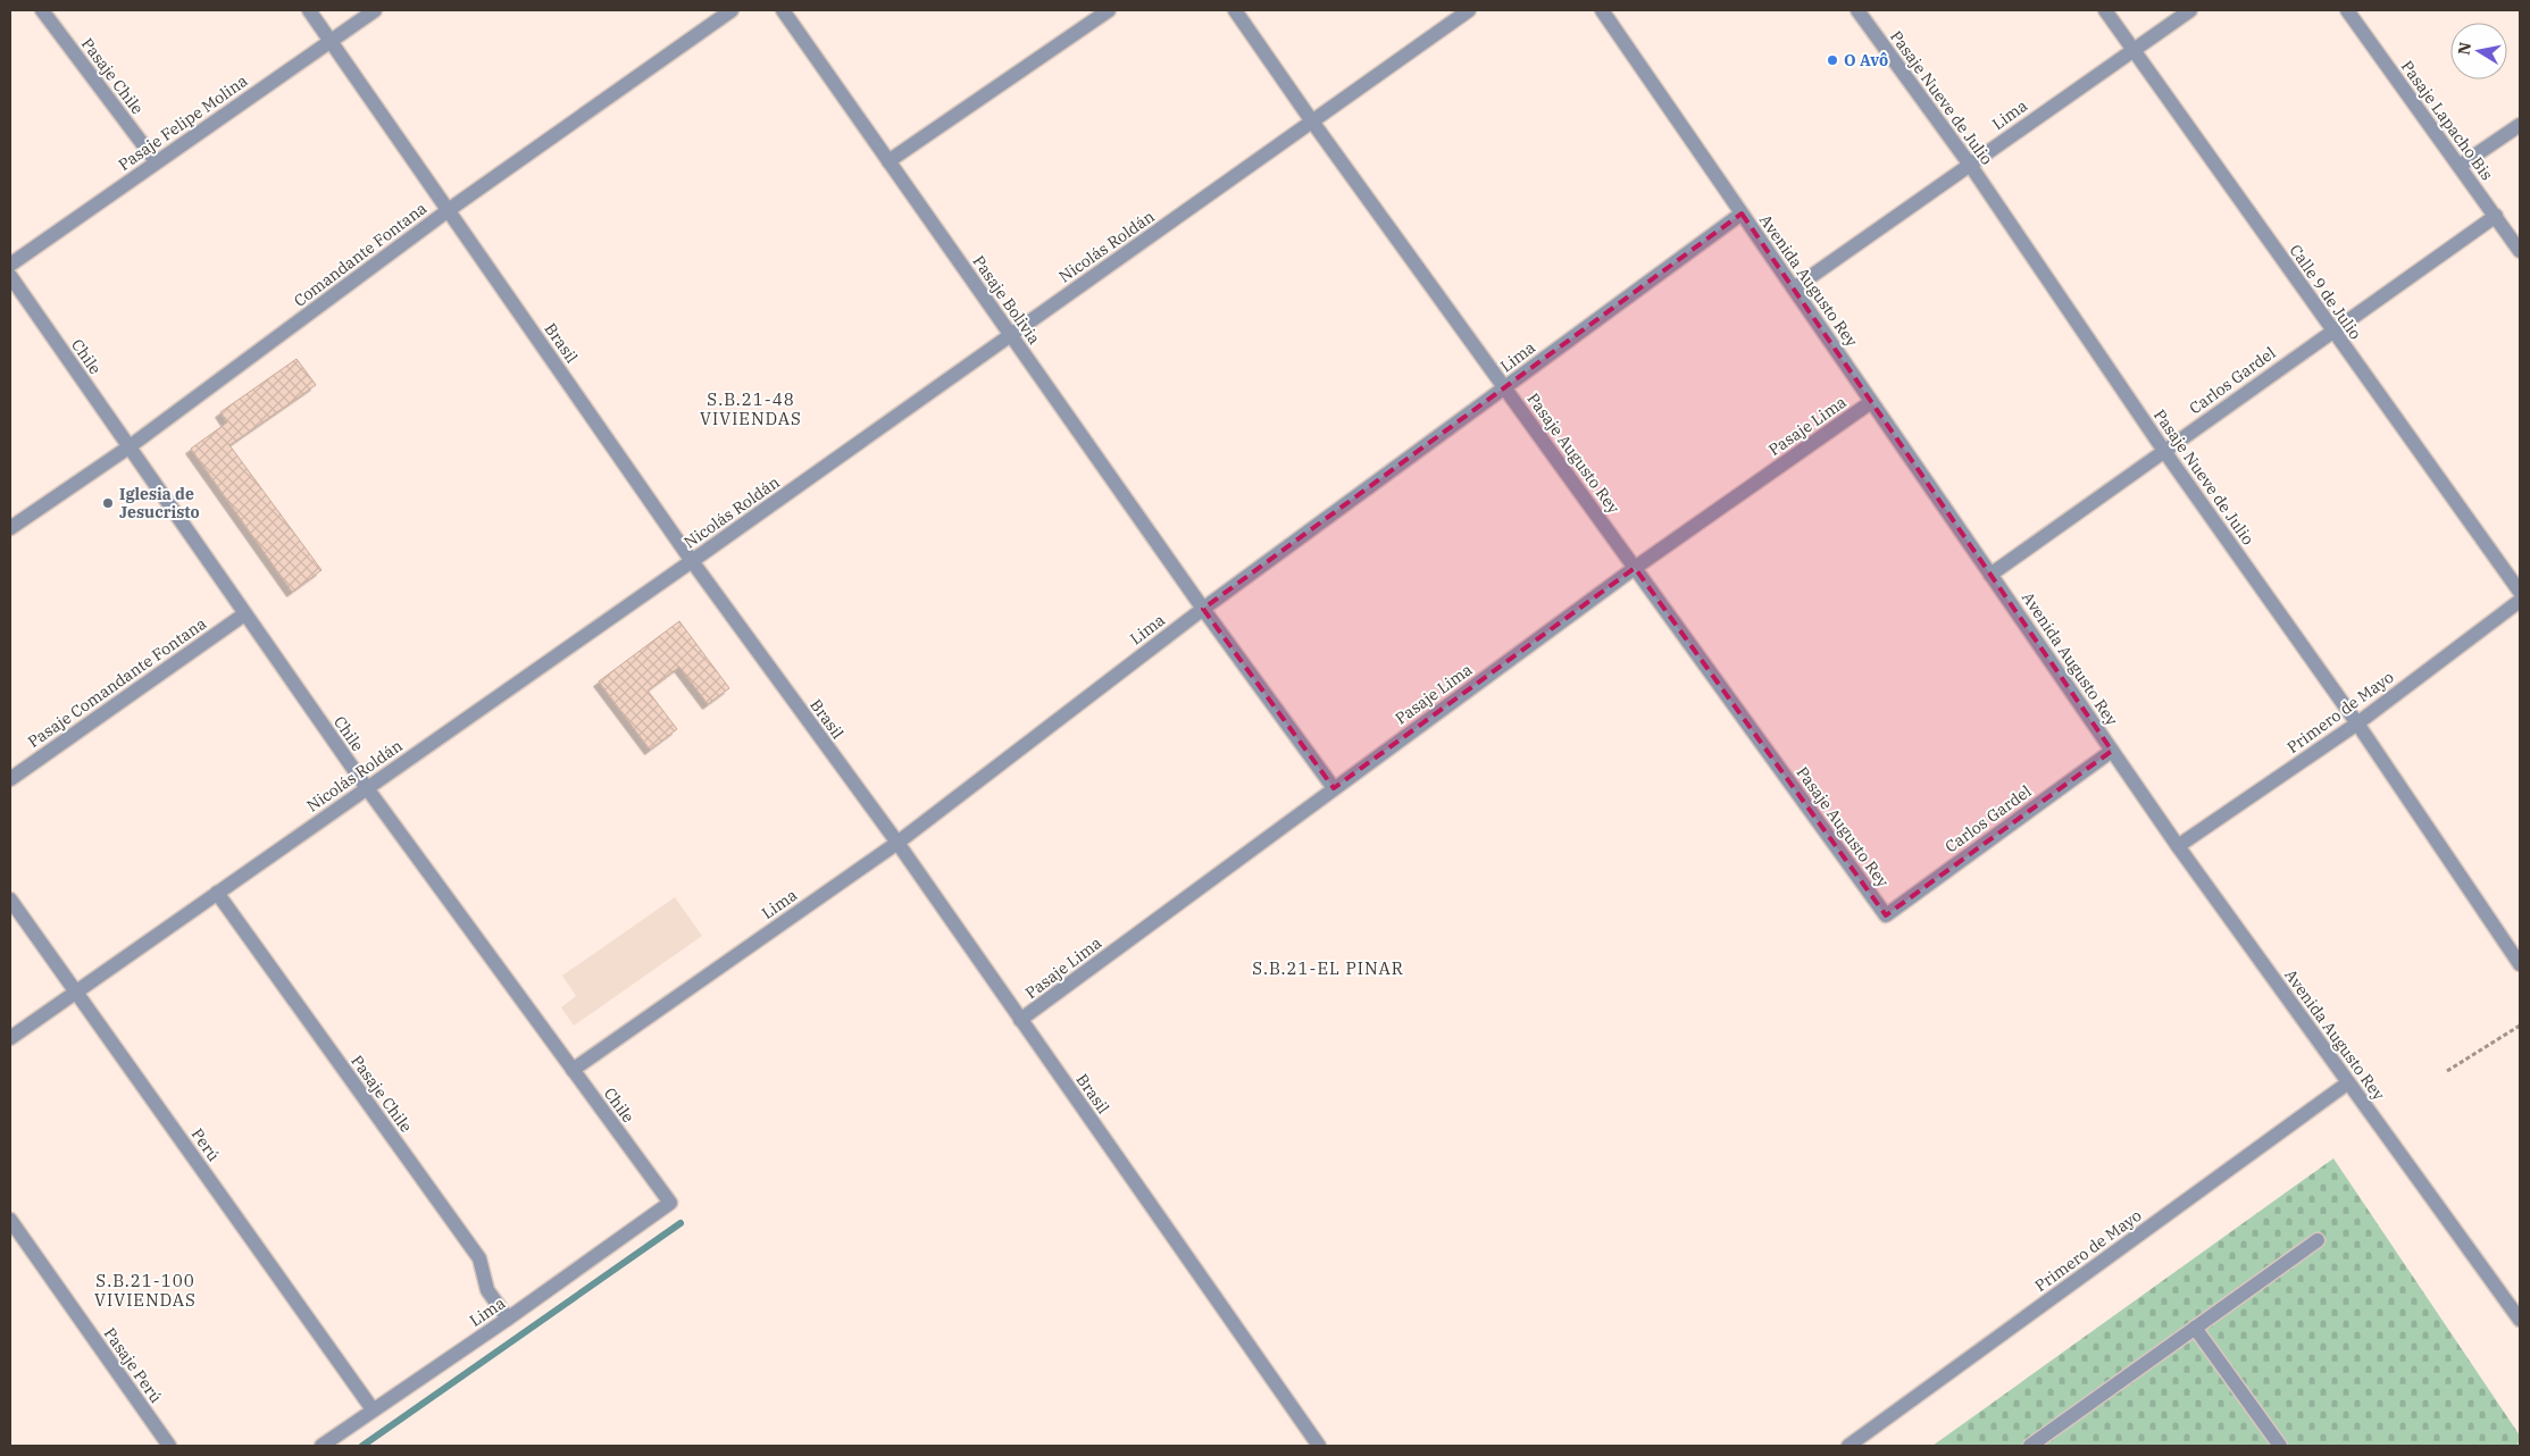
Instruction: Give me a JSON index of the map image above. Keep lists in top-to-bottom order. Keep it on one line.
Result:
{"streets":{"street":["Pasaje Chile","Pasaje Nueve de Julio","Lima","Pasaje Lapacho Bis","Pasaje Felipe Molina","Nicolás Roldán","Comandante Fontana","Avenida Augusto Rey","Calle 9 de Julio","Pasaje Bolivia","Brasil","Chile","Carlos Gardel","Pasaje Lima","Pasaje Augusto Rey","Pasaje Comandante Fontana","Primero de Mayo","Perú","Pasaje Perú"]},"crossings":[["Pasaje Chile","Lima"],["Pasaje Chile","Pasaje Felipe Molina"],["Pasaje Chile","Nicolás Roldán"],["Pasaje Nueve de Julio","Lima"],["Pasaje Nueve de Julio","Carlos Gardel"],["Pasaje Nueve de Julio","Primero de Mayo"],["Lima","Avenida Augusto Rey"],["Lima","Calle 9 de Julio"],["Lima","Pasaje Bolivia"],["Lima","Brasil"],["Lima","Chile"],["Lima","Pasaje Augusto Rey"],["Lima","Perú"],["Pasaje Lapacho Bis","Carlos Gardel"],["Pasaje Felipe Molina","Brasil"],["Nicolás Roldán","Pasaje Bolivia"],["Nicolás Roldán","Brasil"],["Nicolás Roldán","Chile"],["Nicolás Roldán","Pasaje Augusto Rey"],["Nicolás Roldán","Perú"],["Comandante Fontana","Brasil"],["Comandante Fontana","Chile"],["Avenida Augusto Rey","Carlos Gardel"],["Avenida Augusto Rey","Pasaje Lima"],["Avenida Augusto Rey","Primero de Mayo"],["Calle 9 de Julio","Carlos Gardel"],["Pasaje Bolivia","Pasaje Lima"],["Brasil","Pasaje Lima"],["Chile","Pasaje Comandante Fontana"],["Carlos Gardel","Pasaje Augusto Rey"],["Pasaje Lima","Pasaje Augusto Rey"]],"districts":["S.B.21-48 VIVIENDAS","S.B.21-EL PINAR","S.B.21-100 VIVIENDAS"],"places":["O Avô","Iglesia de Jesucristo"],"north":"left"}
